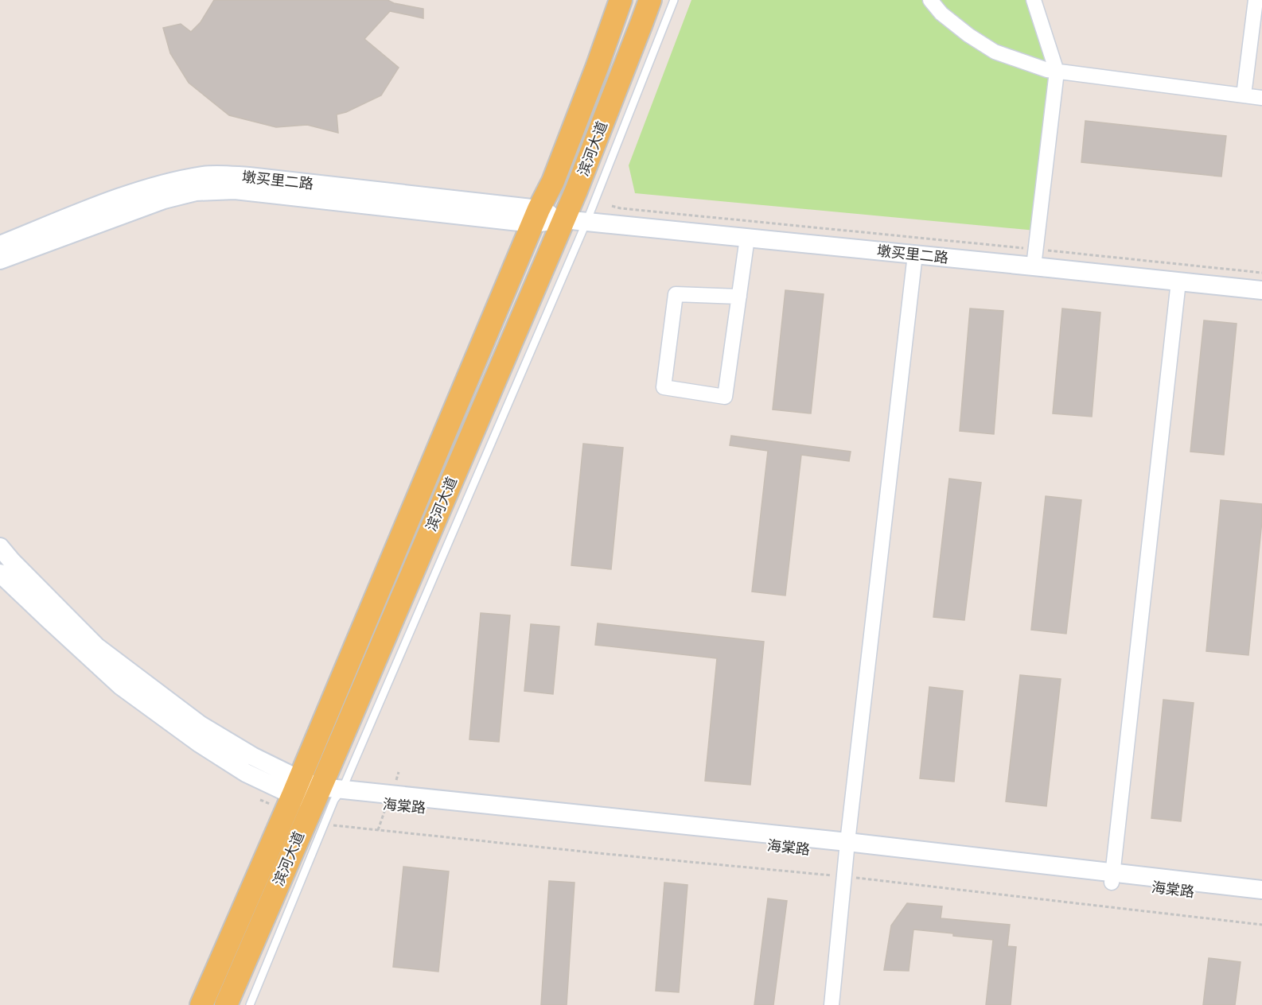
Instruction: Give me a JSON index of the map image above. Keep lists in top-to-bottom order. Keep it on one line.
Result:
{"streets":{"main road":["滨河大道"],"street":["墩买里二路","海棠路"]},"crossings":[["滨河大道","墩买里二路"],["滨河大道","海棠路"]]}
